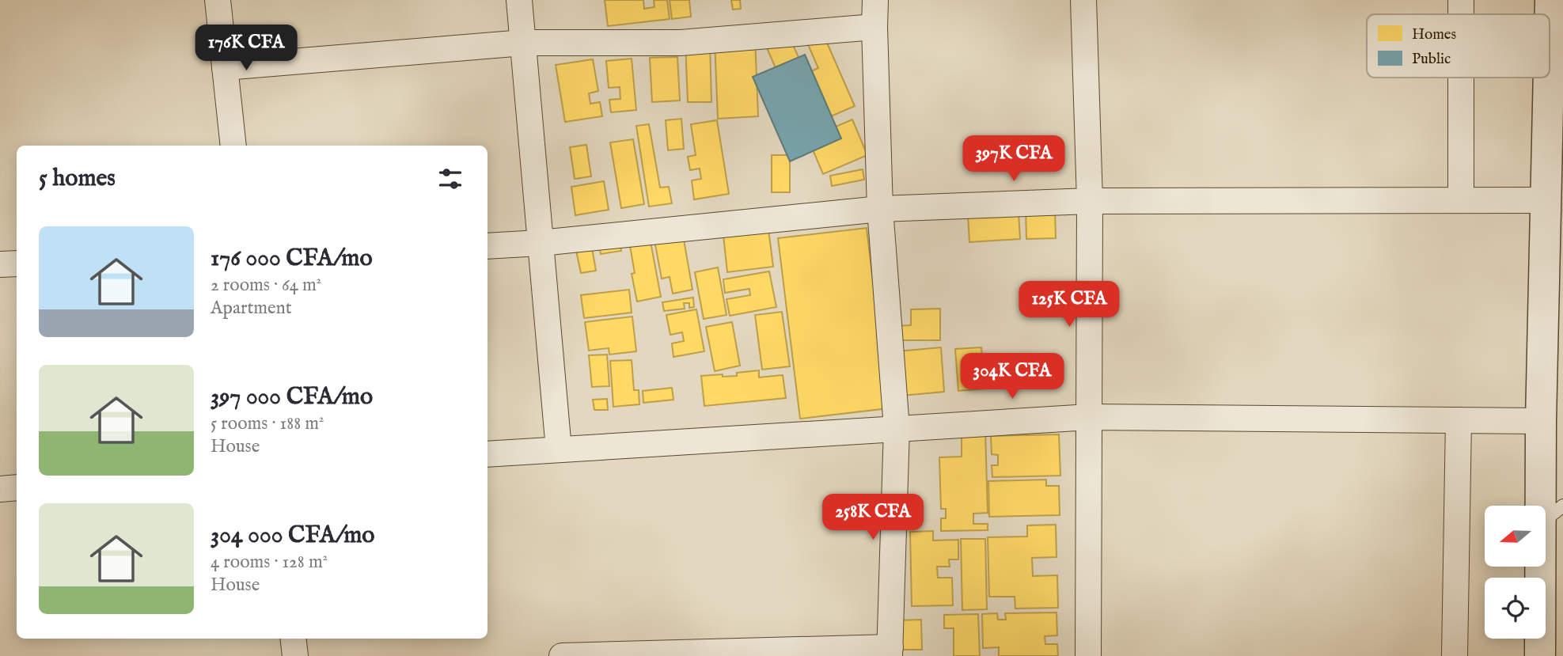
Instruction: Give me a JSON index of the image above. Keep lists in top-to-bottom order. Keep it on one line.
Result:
{"legend":["Homes","Public"],"north":"left","page":{"price":["176K CFA","397K CFA","125K CFA","304K CFA","258K CFA"],"heading":"5 homes","list":[{"name":"176 000 CFA/mo","note":"2 rooms · 64 m² · Apartment"},{"name":"397 000 CFA/mo","note":"5 rooms · 188 m² · House"},{"name":"304 000 CFA/mo","note":"4 rooms · 128 m² · House"}]}}
